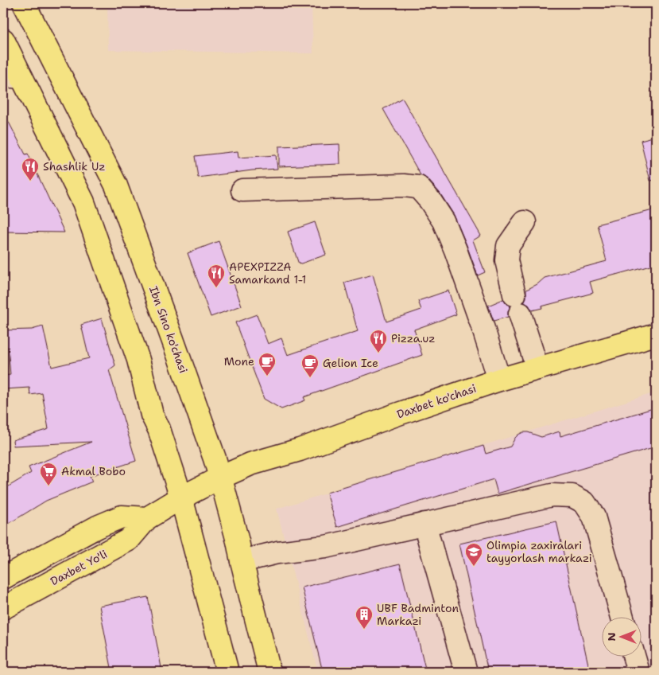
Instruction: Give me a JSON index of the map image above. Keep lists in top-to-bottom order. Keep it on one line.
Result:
{"streets":{"main road":["Ibn Sino ko'chasi","Daxbet ko'chasi","Daxbet Yo'li"]},"crossings":[["Ibn Sino ko'chasi","Daxbet ko'chasi"],["Ibn Sino ko'chasi","Daxbet Yo'li"],["Daxbet ko'chasi","Daxbet Yo'li"]],"places":{"restaurant":["Shashlik Uz","APEXPIZZA Samarkand 1-1","Pizza.uz"],"cafe":["Mone","Gelion Ice"],"supermarket":["Akmal Bobo"],"school or university":["Olimpia zaxiralari tayyorlash markazi"],"building":["UBF Badminton Markazi"]},"north":"left"}
